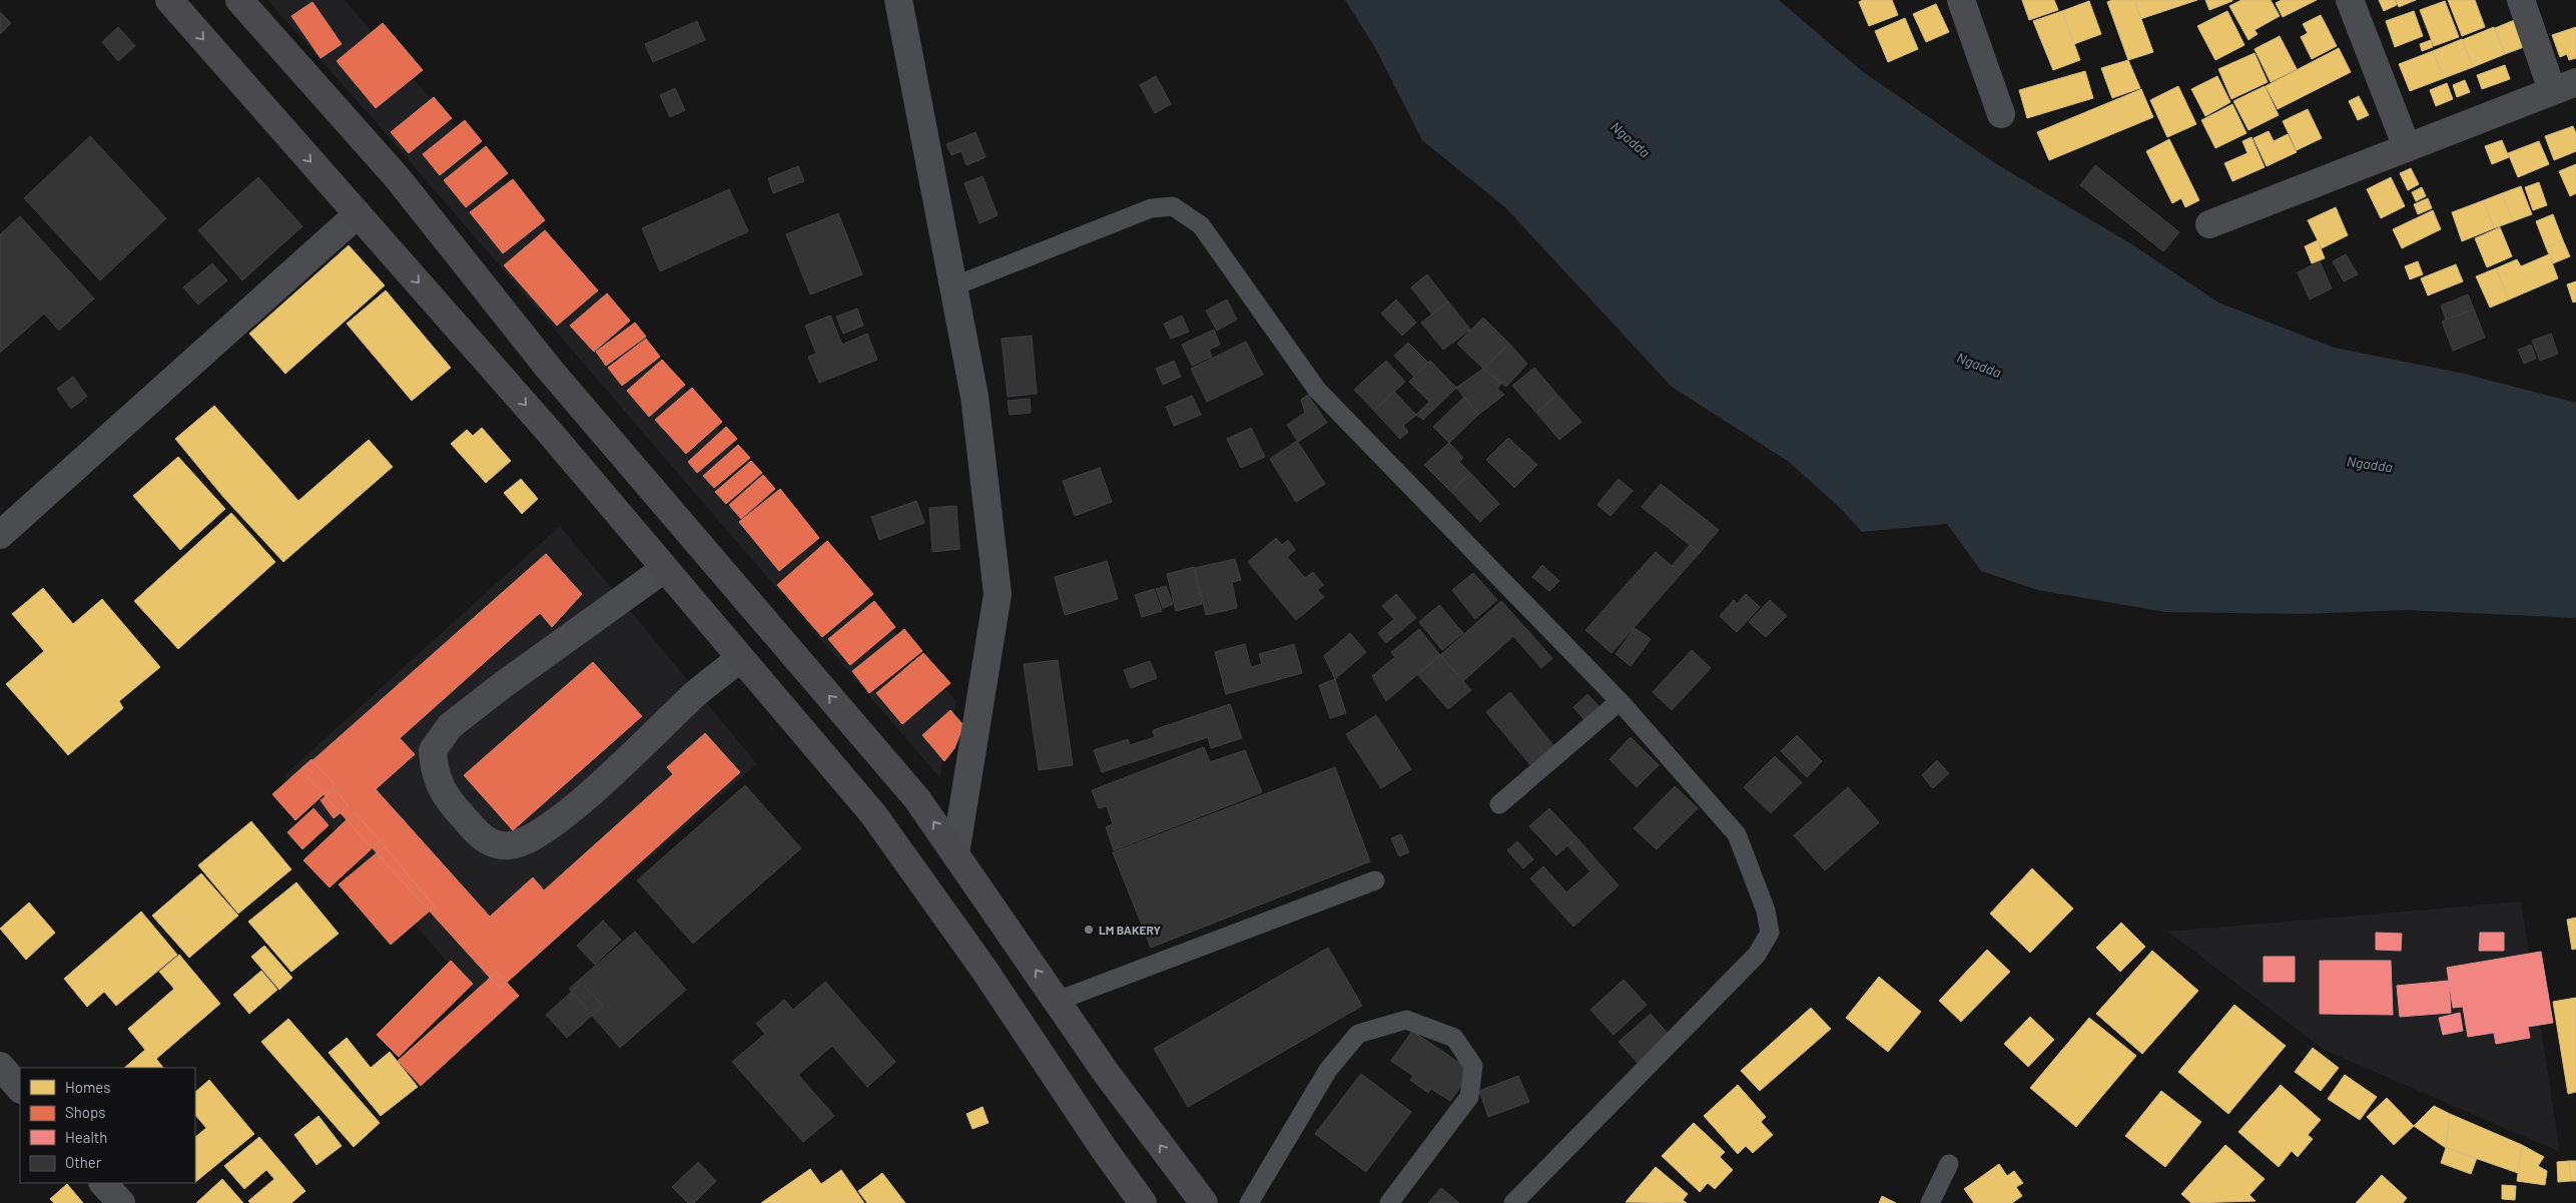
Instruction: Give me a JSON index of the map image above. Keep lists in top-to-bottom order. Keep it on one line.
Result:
{"water":["Ngadda"],"places":["LM BAKERY"],"legend":["Homes","Shops","Health","Other"]}
